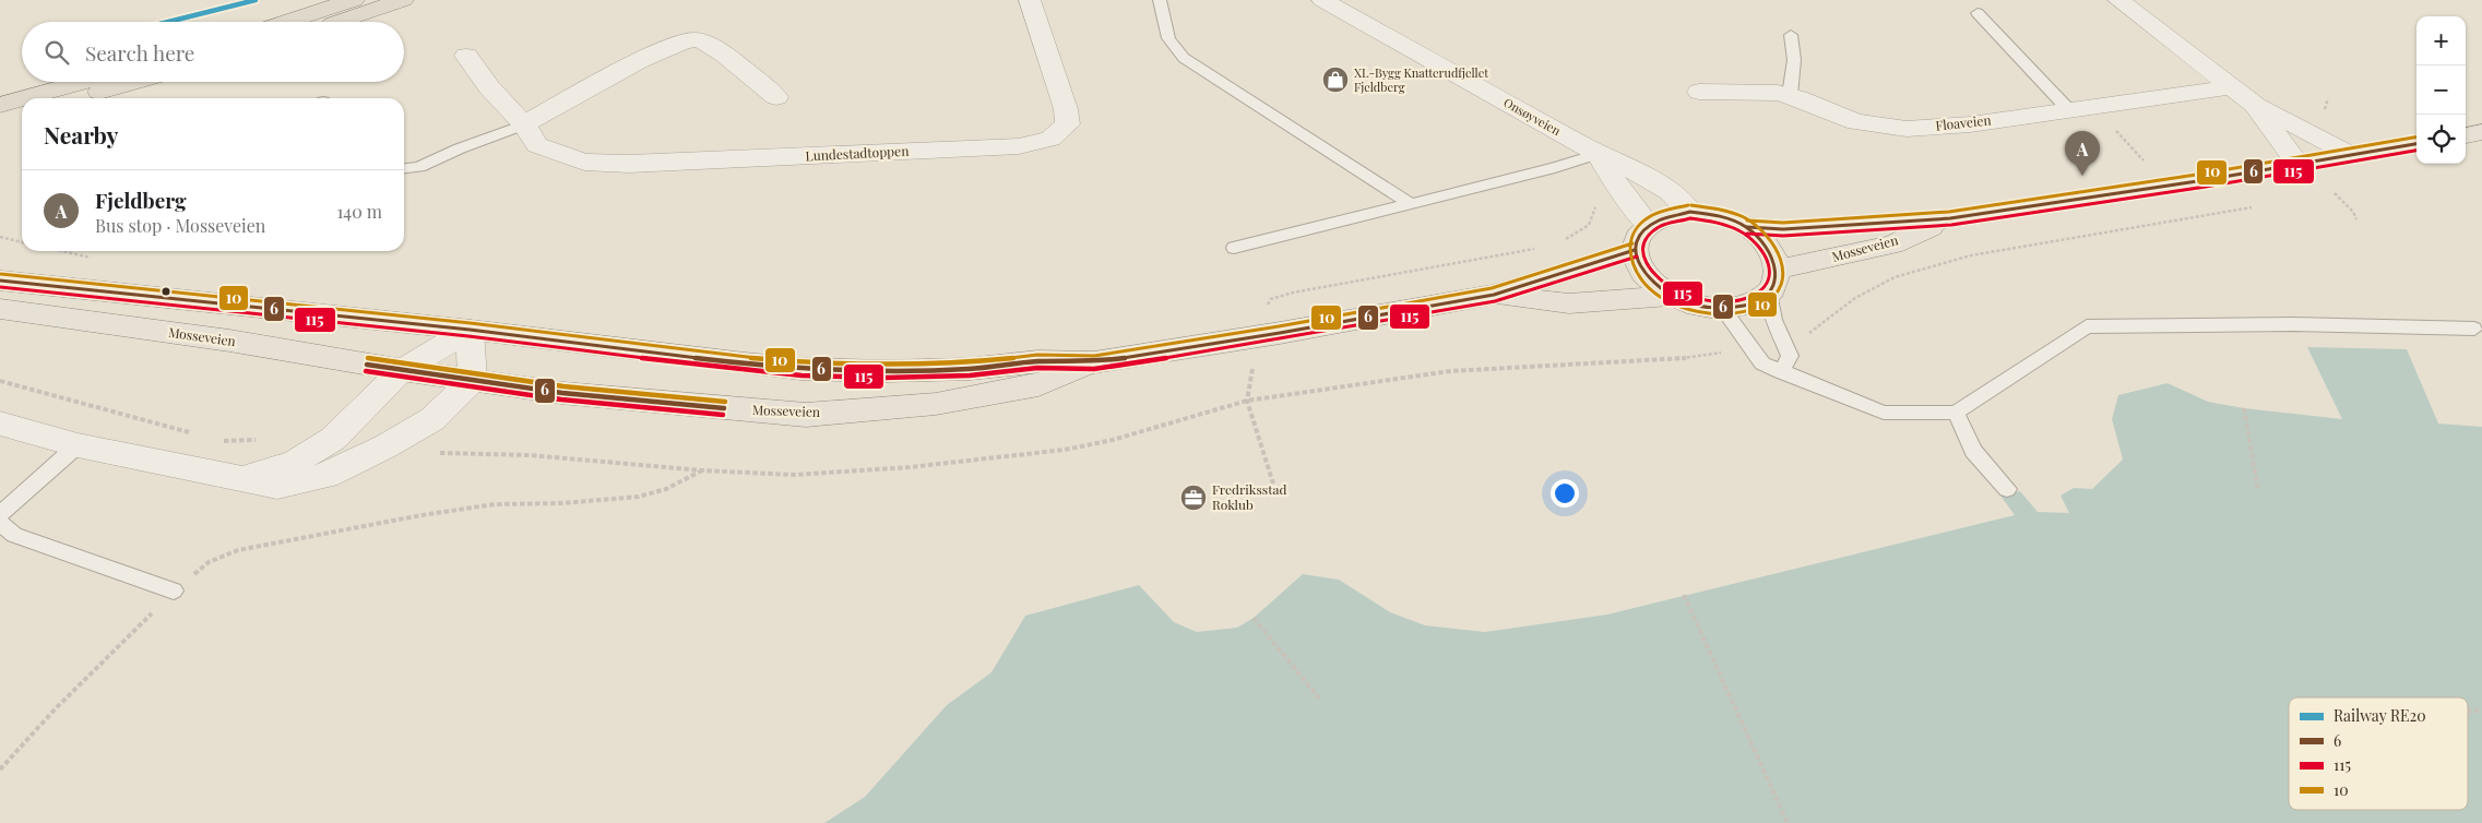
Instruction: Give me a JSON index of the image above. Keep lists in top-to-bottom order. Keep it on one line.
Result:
{"streets":{"main road":["Mosseveien"],"street":["Onsøyveien","Floaveien","Lundestadtoppen"]},"crossings":[["Onsøyveien","Mosseveien"]],"places":{"shop":["XL-Bygg Knatterudfjellet Fjeldberg"],"office":["Fredriksstad Roklub"]},"lines":["rail line RE20","transit line 10","transit line 6","transit line 115"],"legend":["Railway RE20","6","115","10"],"page":{"map_buttons":["+","−"],"search":"Search here","heading":"Nearby","pins":"A","list":[{"mark":"A","name":"Fjeldberg","note":"Bus stop · Mosseveien","value":"140 m"}]}}
